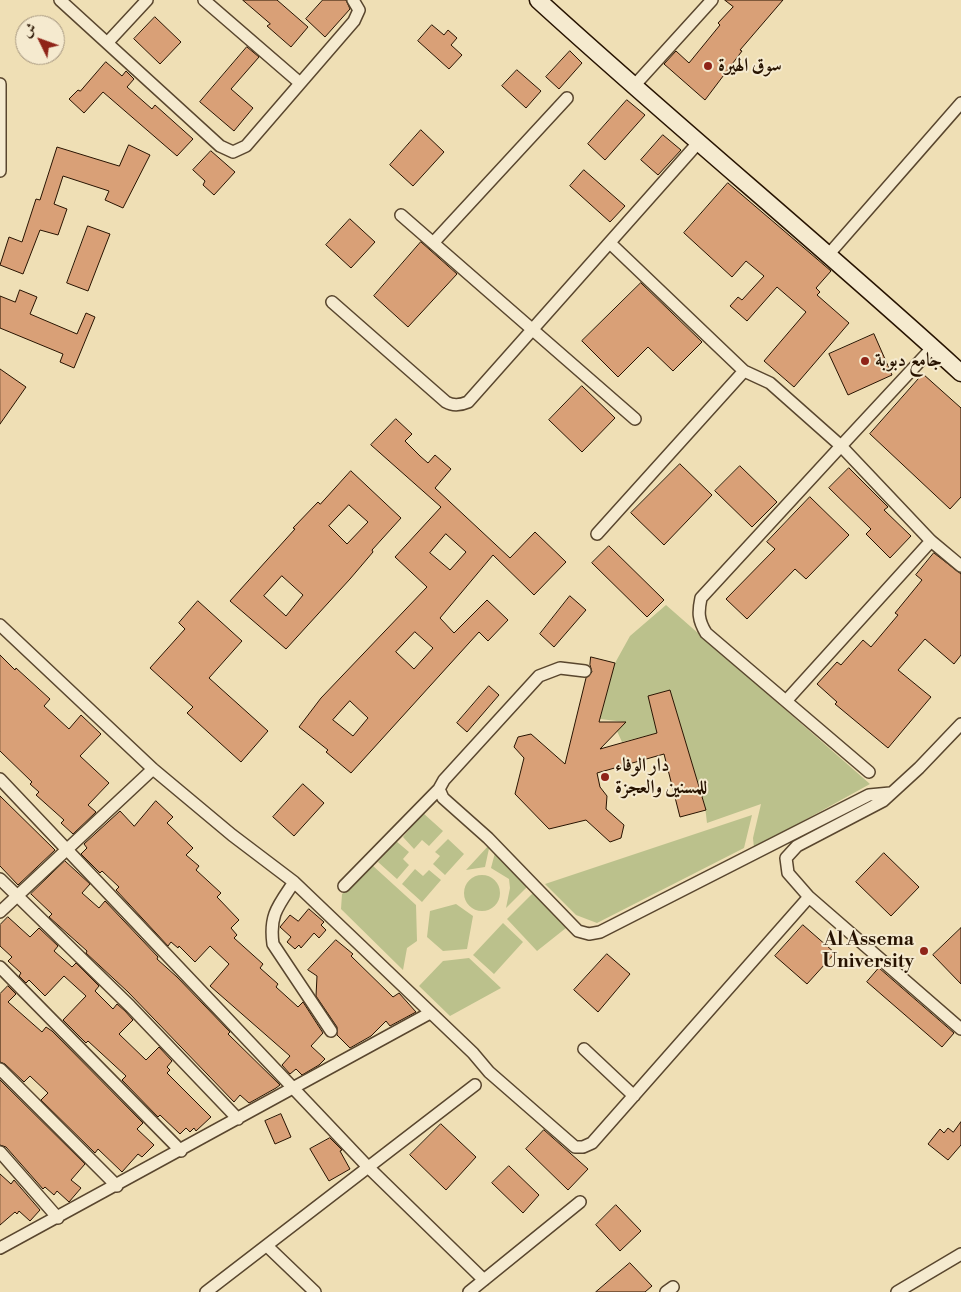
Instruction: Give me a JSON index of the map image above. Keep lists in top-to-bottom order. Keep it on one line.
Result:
{"places":["سوق الهيرة","جامع دبوبة","دار الوفاء للمسنين والعجزة","Al Assema University"],"north":"top left"}
